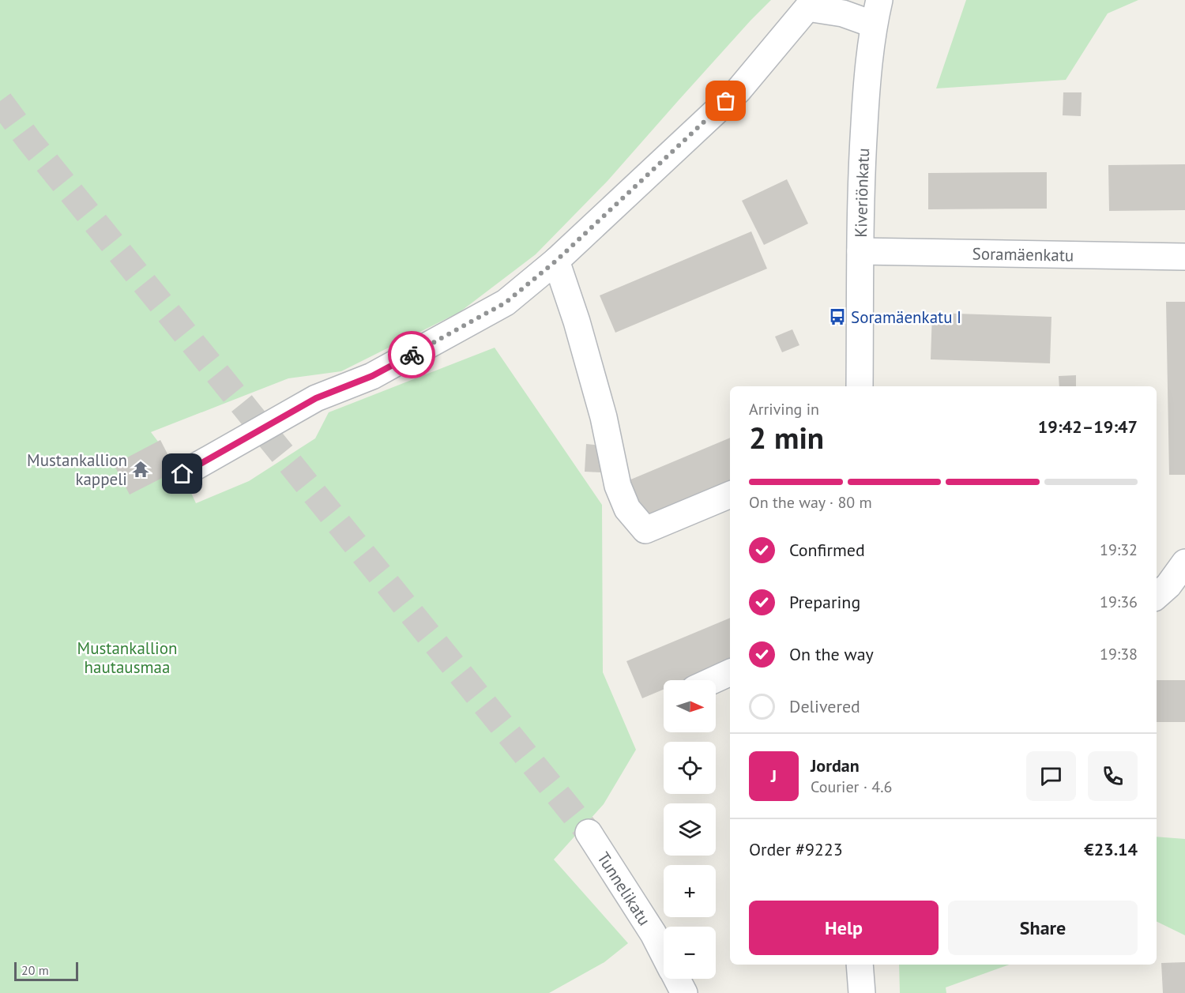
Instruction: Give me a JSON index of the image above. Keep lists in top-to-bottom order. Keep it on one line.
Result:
{"streets":{"street":["Kiveriönkatu","Soramäenkatu","Tunnelikatu"]},"crossings":[["Kiveriönkatu","Soramäenkatu"]],"parks":["Mustankallion hautausmaa"],"places":{"bus stop":["Soramäenkatu I"],"temple":["Mustankallion kappeli"]},"scale_bar":"20 m","north":"right","page":{"heading":["2 min","Arriving in","19:42–19:47"],"panel":["Jordan","Courier · 4.6","Order #9223","€23.14"],"bar":"On the way · 80 m","list":[["Confirmed","19:32"],["Preparing","19:36"],["On the way","19:38"],"Delivered"],"map_buttons":["+","−"],"round":"J","buttons":["Help","Share"],"scale":"20 m"}}
